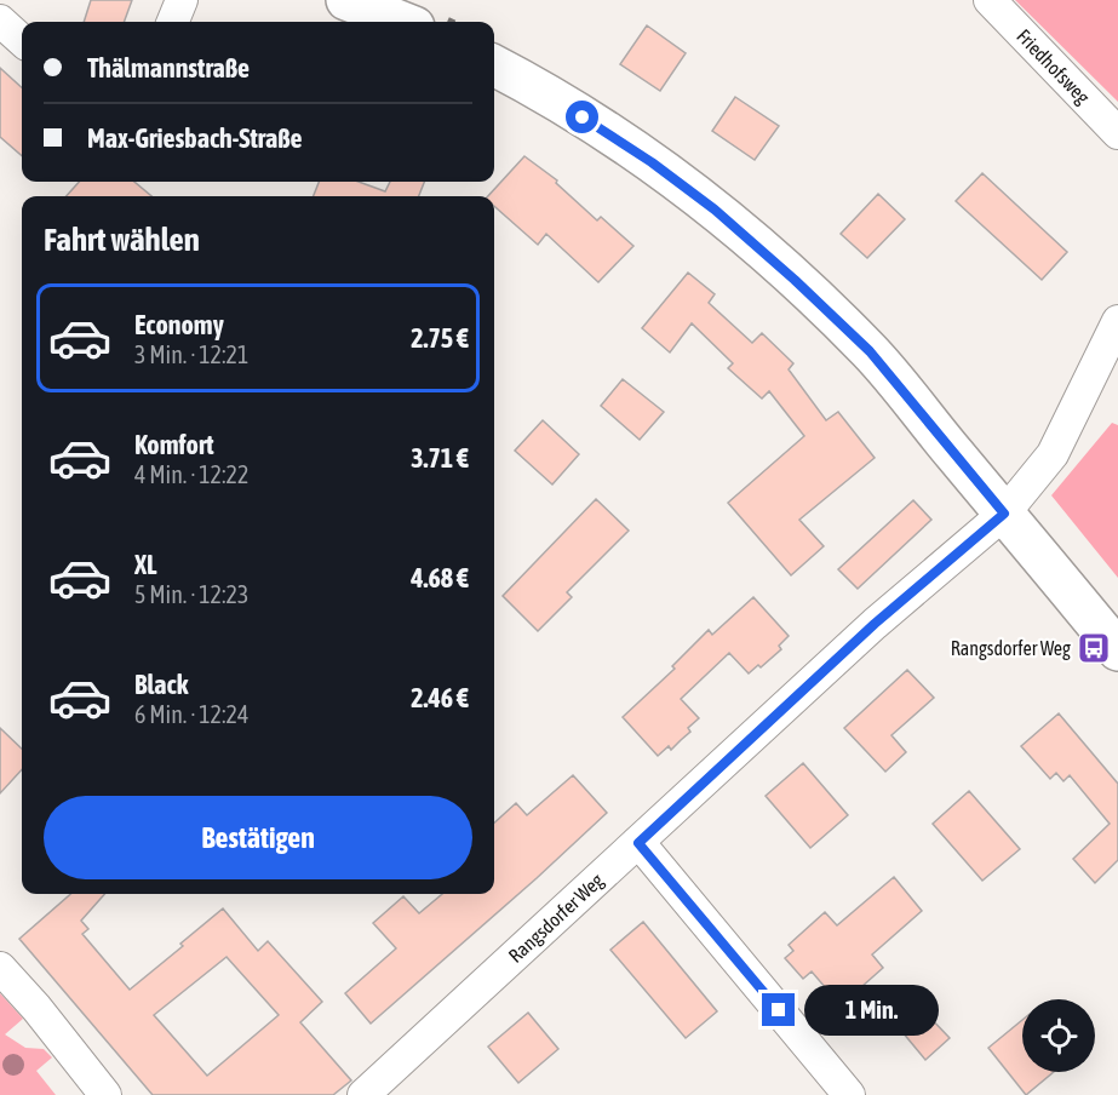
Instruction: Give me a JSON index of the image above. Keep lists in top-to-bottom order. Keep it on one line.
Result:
{"streets":{"street":["Friedhofsweg","Rangsdorfer Weg"]},"places":{"bus stop":["Rangsdorfer Weg"]},"page":{"banner":["Thälmannstraße","Max-Griesbach-Straße"],"heading":"Fahrt wählen","list":[{"name":"Economy","note":"3 Min. · 12:21","value":"2.75 €"},{"name":"Komfort","note":"4 Min. · 12:22","value":"3.71 €"},{"name":"XL","note":"5 Min. · 12:23","value":"4.68 €"},{"name":"Black","note":"6 Min. · 12:24","value":"2.46 €"}],"buttons":"Bestätigen","bubble":"1 Min."}}
